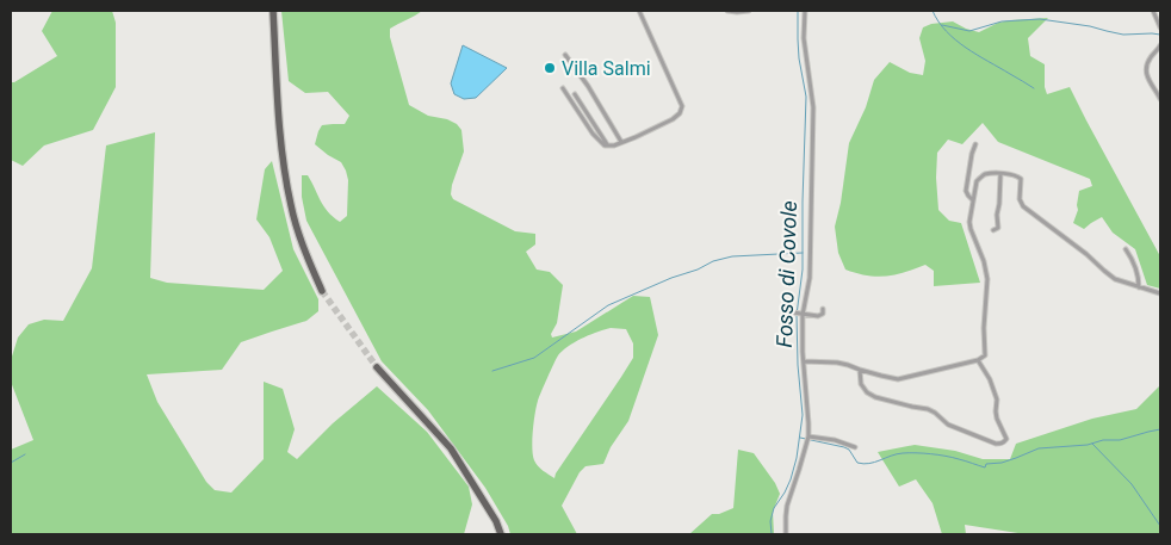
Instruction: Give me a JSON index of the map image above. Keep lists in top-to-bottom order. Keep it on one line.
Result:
{"water":["Fosso di Covole"],"places":["Villa Salmi"]}
